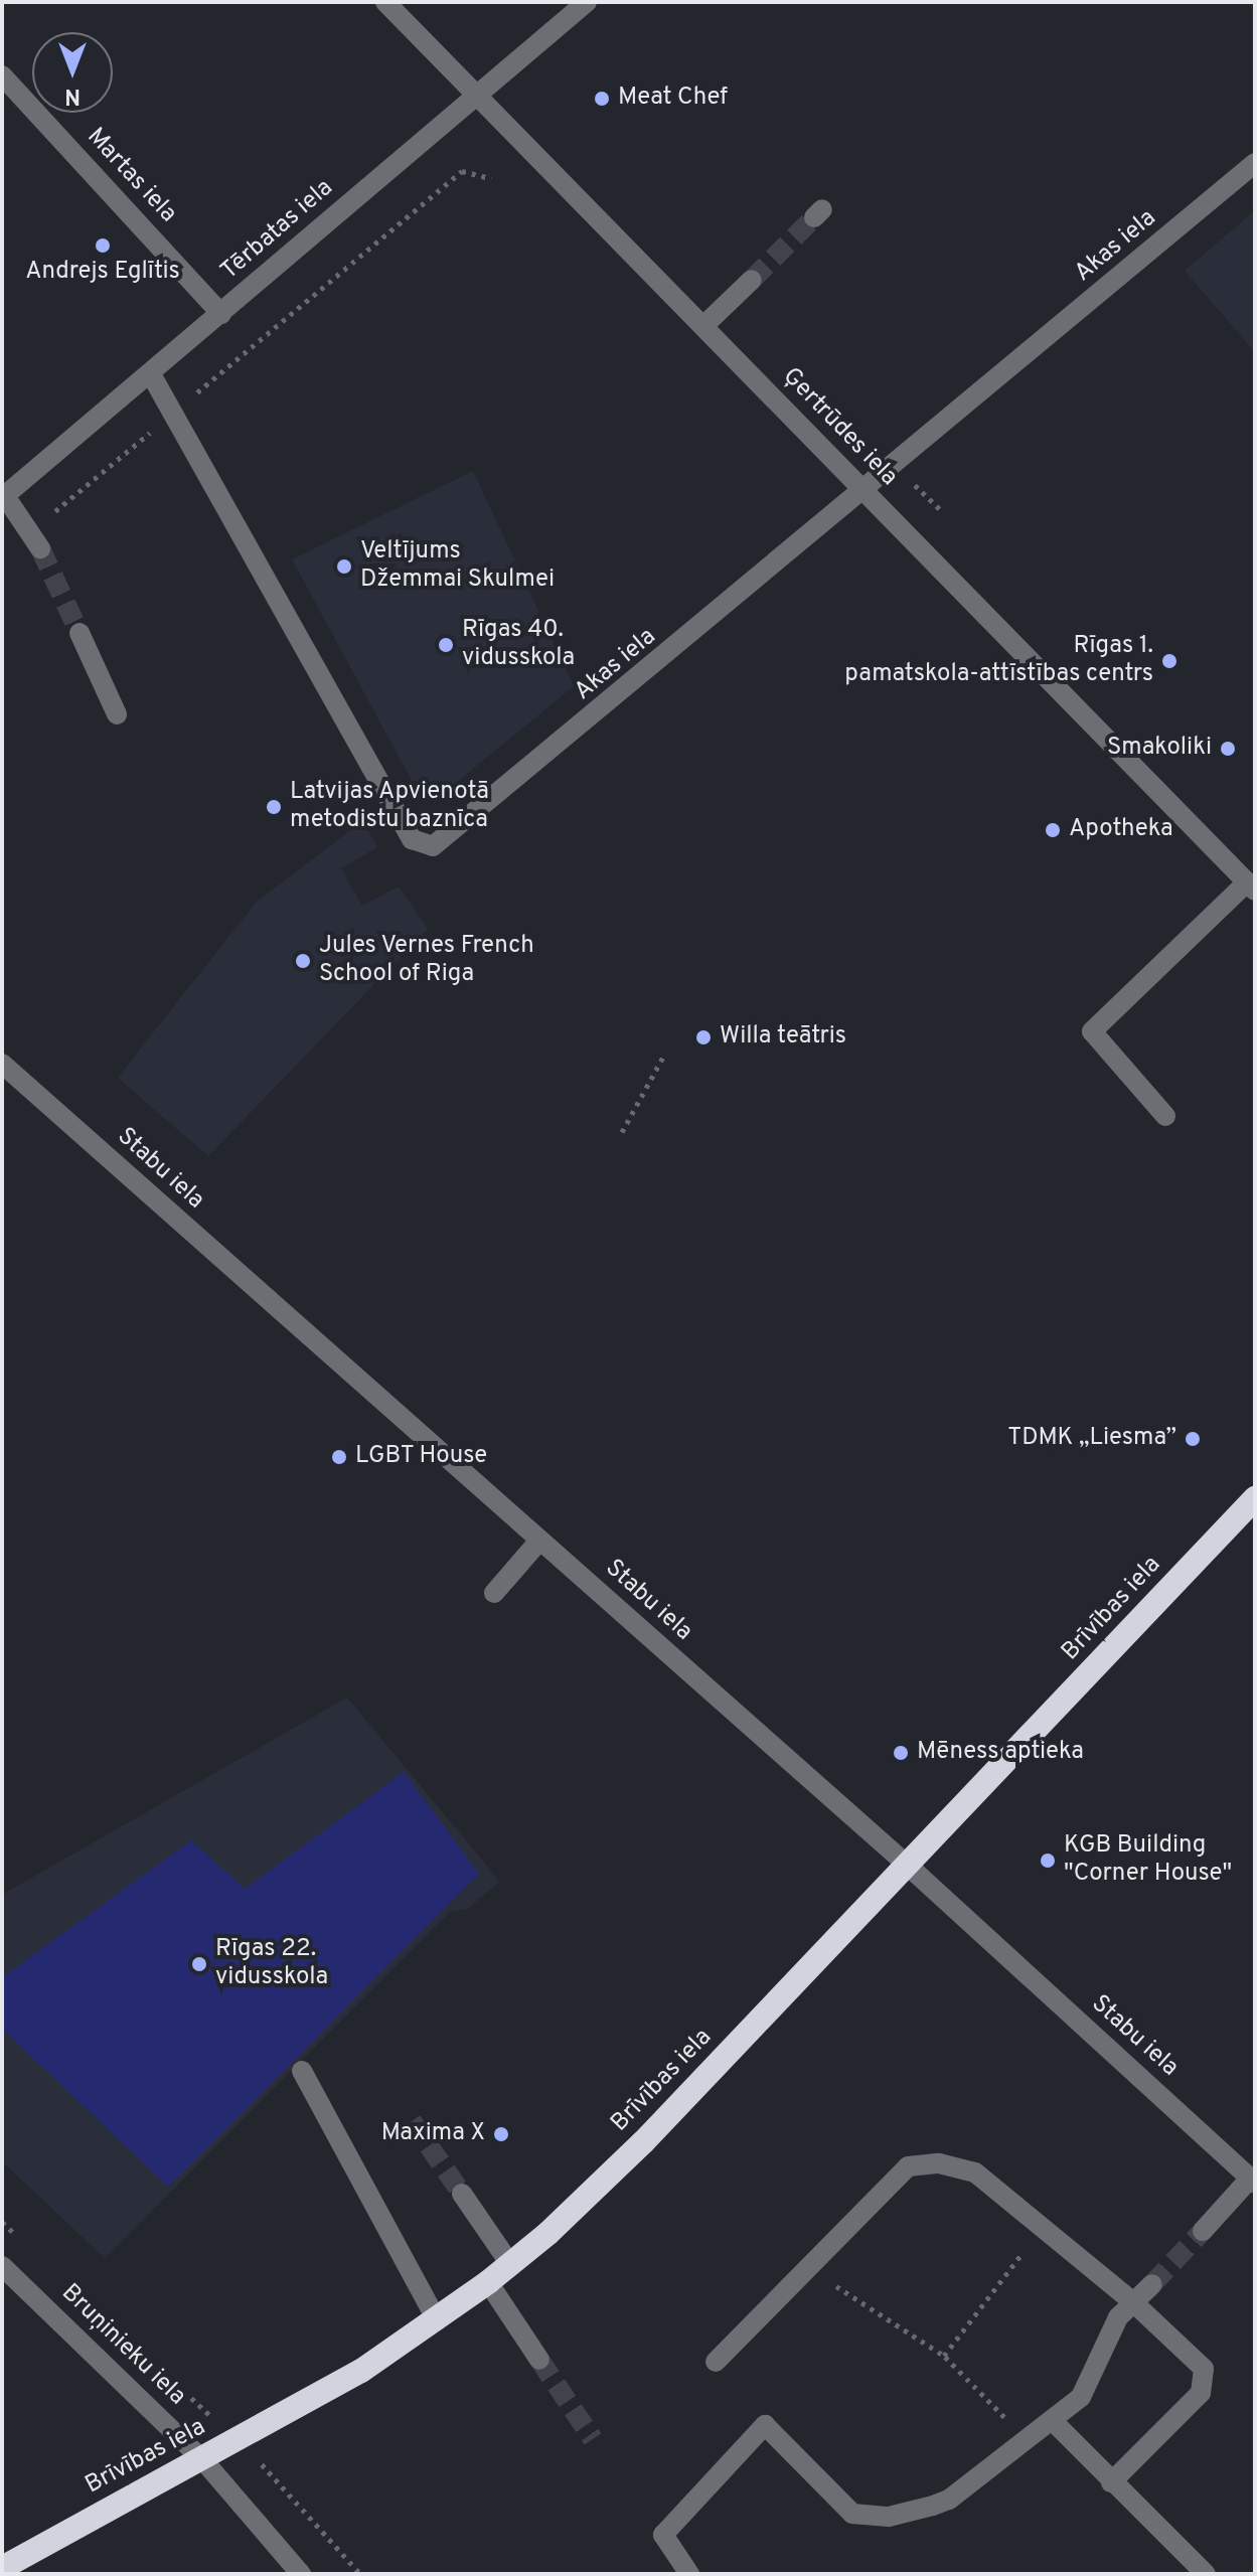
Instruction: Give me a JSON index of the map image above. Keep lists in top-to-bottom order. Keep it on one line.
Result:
{"streets":{"highway":["Brīvības iela"],"street":["Martas iela","Tērbatas iela","Akas iela","Ģertrūdes iela","Stabu iela","Bruņinieku iela"]},"crossings":[["Martas iela","Tērbatas iela"],["Tērbatas iela","Akas iela"],["Tērbatas iela","Ģertrūdes iela"],["Akas iela","Ģertrūdes iela"],["Stabu iela","Brīvības iela"],["Brīvības iela","Bruņinieku iela"]],"places":["Meat Chef","Andrejs Eglītis","Veltījums Džemmai Skulmei","Rīgas 40. vidusskola","Rīgas 1. pamatskola-attīstības centrs","Smakoliki","Latvijas Apvienotā metodistu baznīca","Apotheka","Jules Vernes French School of Riga","Willa teātris","TDMK „Liesma”","LGBT House","Mēness aptieka","KGB Building \"Corner House\"","Rīgas 22. vidusskola","Maxima X"],"north":"bottom"}
